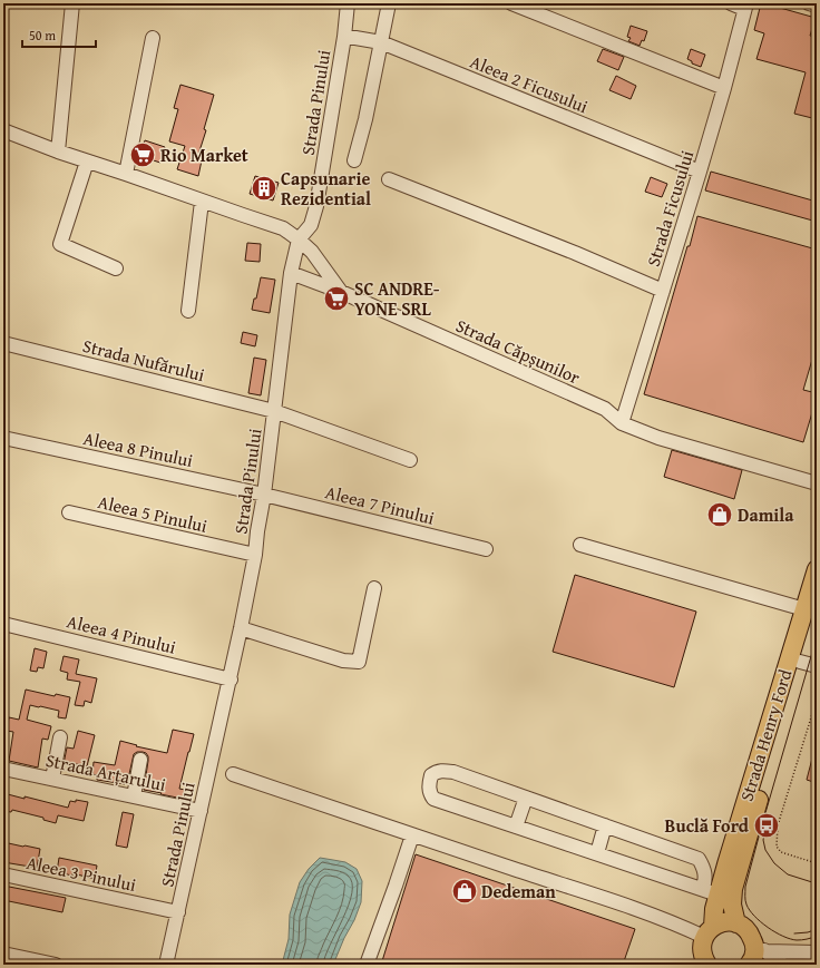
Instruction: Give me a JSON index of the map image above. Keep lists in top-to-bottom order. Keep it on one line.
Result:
{"streets":{"main road":["Strada Henry Ford"],"street":["Aleea 2 Ficusului","Strada Pinului","Strada Ficusului","Strada Căpșunilor","Strada Nufărului","Aleea 8 Pinului","Aleea 7 Pinului","Aleea 5 Pinului","Aleea 4 Pinului","Strada Arțarului","Aleea 3 Pinului"]},"crossings":[["Aleea 2 Ficusului","Strada Pinului"],["Aleea 2 Ficusului","Strada Ficusului"],["Strada Pinului","Strada Căpșunilor"],["Strada Pinului","Strada Nufărului"],["Strada Pinului","Aleea 8 Pinului"],["Strada Pinului","Aleea 7 Pinului"],["Strada Pinului","Aleea 5 Pinului"],["Strada Pinului","Aleea 4 Pinului"],["Strada Pinului","Strada Arțarului"],["Strada Pinului","Aleea 3 Pinului"],["Strada Ficusului","Strada Căpșunilor"],["Aleea 8 Pinului","Aleea 7 Pinului"]],"places":{"supermarket":["Rio Market","SC ANDRE- YONE SRL"],"building":["Capsunarie Rezidential"],"shop":["Damila","Dedeman"],"bus stop":["Buclă Ford"]},"scale_bar":"50 m"}
